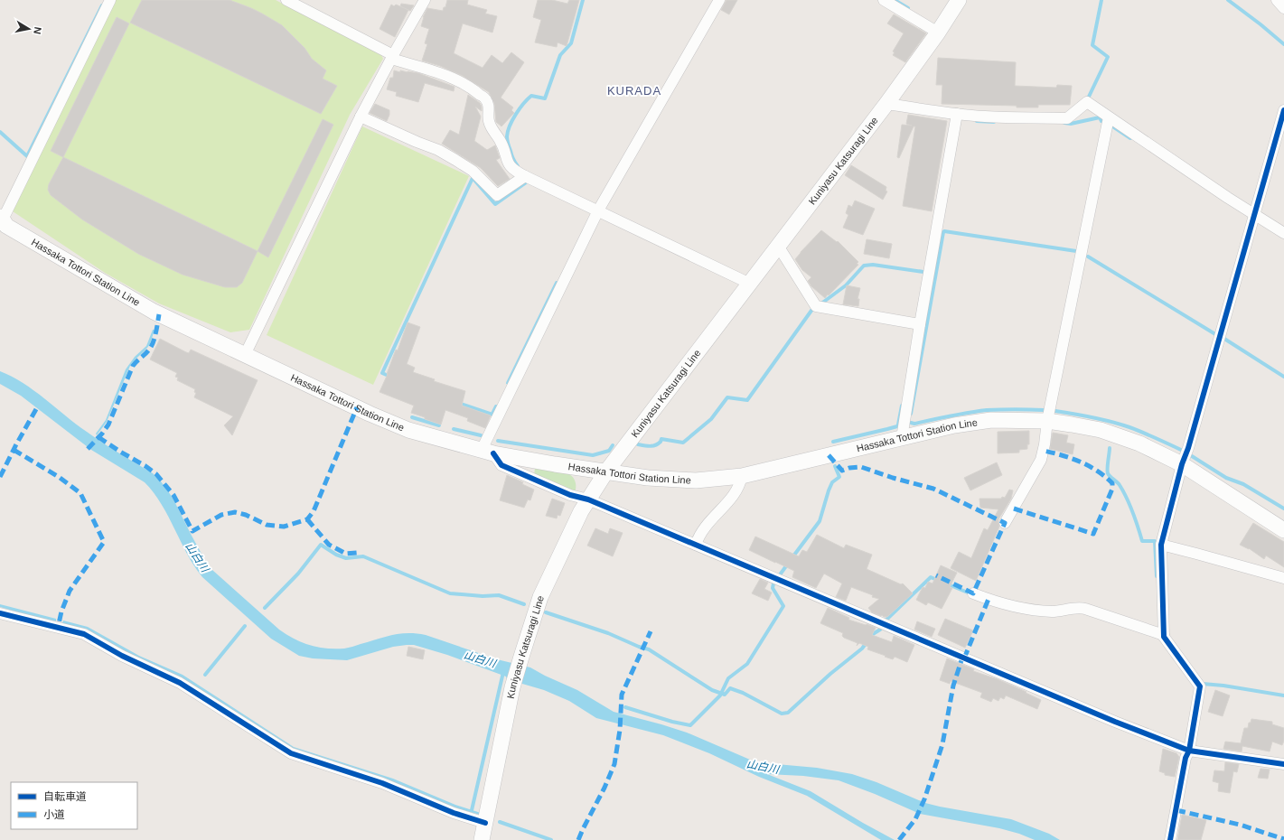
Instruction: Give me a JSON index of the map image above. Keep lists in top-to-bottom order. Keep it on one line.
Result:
{"streets":{"main road":["Kuniyasu Katsuragi Line","Hassaka Tottori Station Line"]},"crossings":[["Kuniyasu Katsuragi Line","Hassaka Tottori Station Line"]],"districts":["KURADA"],"water":["山白川"],"legend":["自転車道","小道"],"north":"right"}
